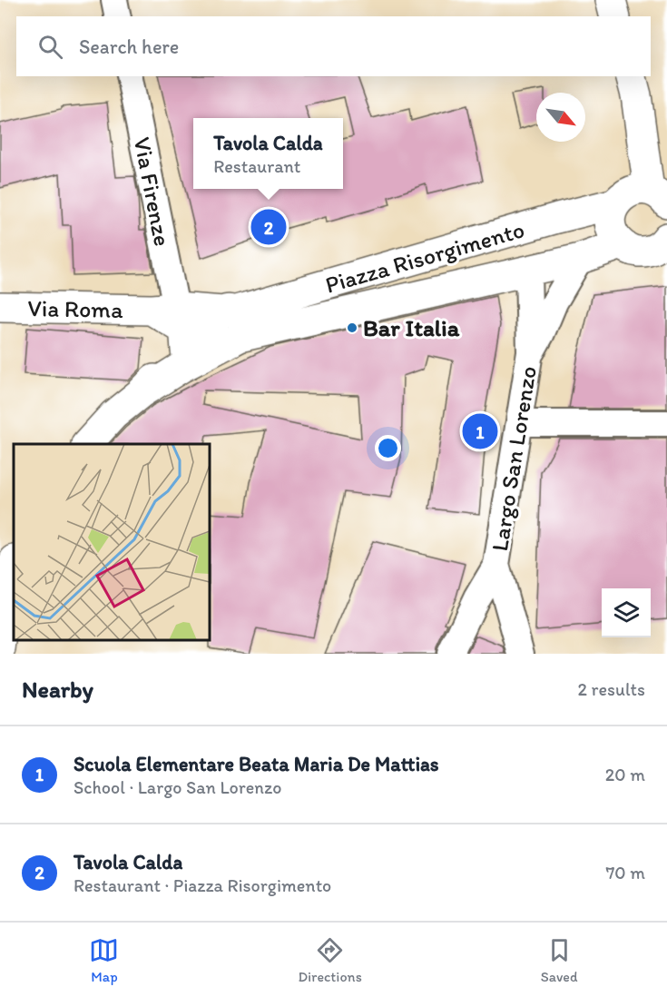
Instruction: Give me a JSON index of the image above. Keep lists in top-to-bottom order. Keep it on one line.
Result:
{"streets":{"main road":["Piazza Risorgimento","Via Roma"],"street":["Via Firenze","Largo San Lorenzo"]},"crossings":[["Via Firenze","Via Roma"],["Piazza Risorgimento","Largo San Lorenzo"]],"places":["Bar Italia"],"north":"bottom right","page":{"search":"Search here","popup":["Tavola Calda","Restaurant"],"pins":["2","1"],"heading":["Nearby","2 results"],"list":[{"mark":"1","name":"Scuola Elementare Beata Maria De Mattias","note":"School · Largo San Lorenzo","value":"20 m"},{"mark":"2","name":"Tavola Calda","note":"Restaurant · Piazza Risorgimento","value":"70 m"}],"nav":["Map","Directions","Saved"]}}
